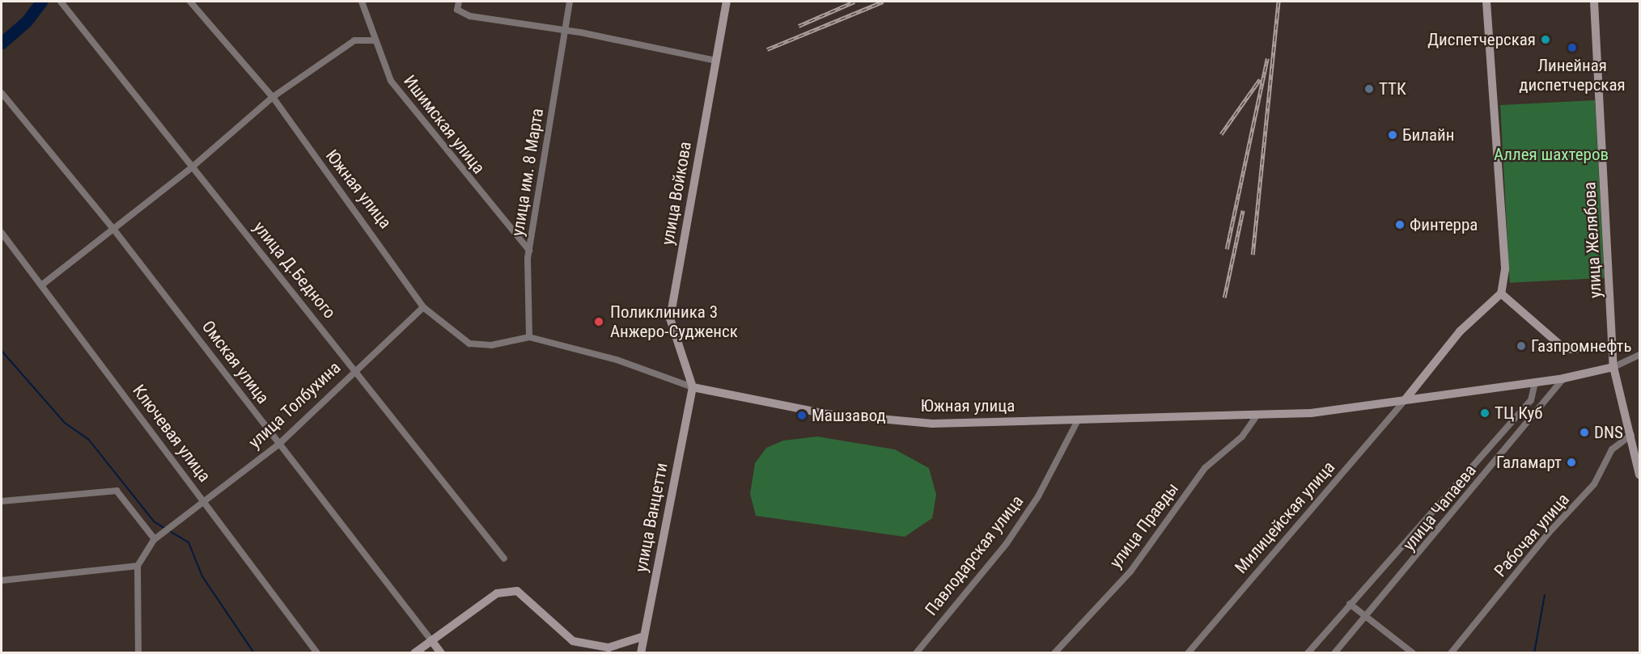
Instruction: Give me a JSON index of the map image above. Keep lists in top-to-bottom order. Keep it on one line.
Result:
{"streets":{"street":["Ишимская улица","улица им. 8 Марта","Южная улица","улица Войкова","улица Желябова","улица Д.Бедного","Омская улица","улица Толбухина","Ключевая улица","улица Чапаева","улица Ванцетти","Милицейская улица","улица Правды","Рабочая улица","Павлодарская улица"]},"crossings":[["Ишимская улица","улица им. 8 Марта"],["улица им. 8 Марта","Южная улица"],["Южная улица","улица Войкова"],["Южная улица","улица Желябова"],["Южная улица","улица Толбухина"],["Южная улица","улица Чапаева"],["Южная улица","улица Ванцетти"],["Южная улица","Милицейская улица"],["Южная улица","улица Правды"],["Южная улица","Павлодарская улица"],["улица Войкова","улица Ванцетти"],["улица Желябова","Рабочая улица"],["улица Д.Бедного","улица Толбухина"],["Омская улица","улица Толбухина"],["улица Толбухина","Ключевая улица"]],"parks":["Аллея шахтеров"],"places":["Диспетчерская","Линейная диспетчерская","ТТК","Билайн","Финтерра","Поликлиника 3 Анжеро-Судженск","Газпромнефть","ТЦ Куб","Машзавод","DNS","Галамарт"]}
